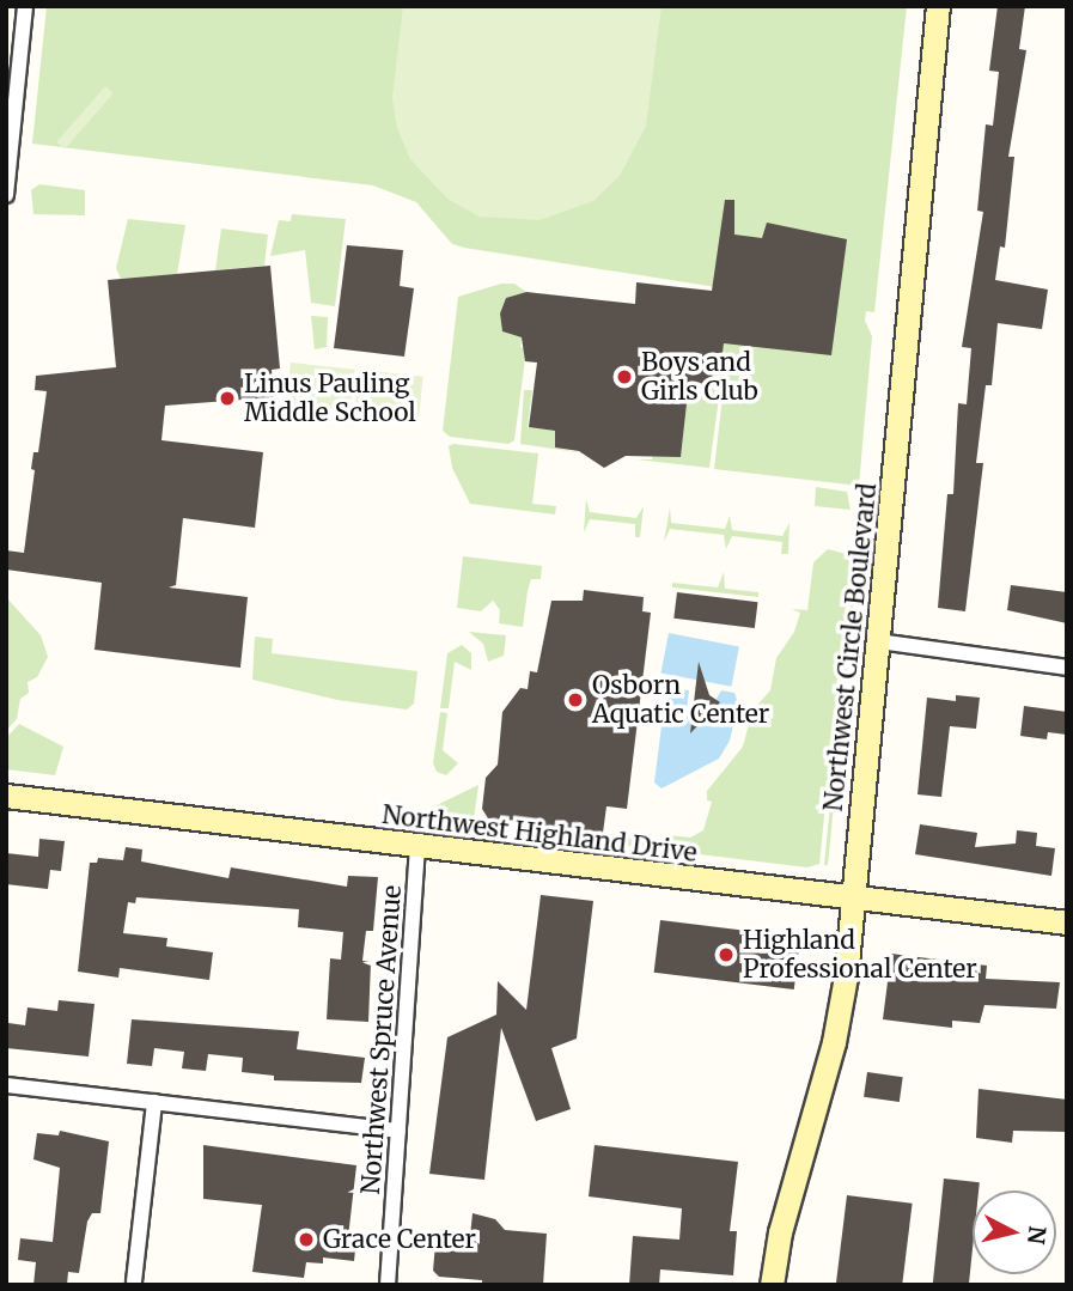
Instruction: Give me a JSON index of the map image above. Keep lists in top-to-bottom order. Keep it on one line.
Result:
{"streets":{"main road":["Northwest Circle Boulevard","Northwest Highland Drive"],"street":["Northwest Spruce Avenue"]},"crossings":[["Northwest Circle Boulevard","Northwest Highland Drive"],["Northwest Highland Drive","Northwest Spruce Avenue"]],"places":["Boys and Girls Club","Linus Pauling Middle School","Osborn Aquatic Center","Highland Professional Center","Grace Center"],"north":"right"}
